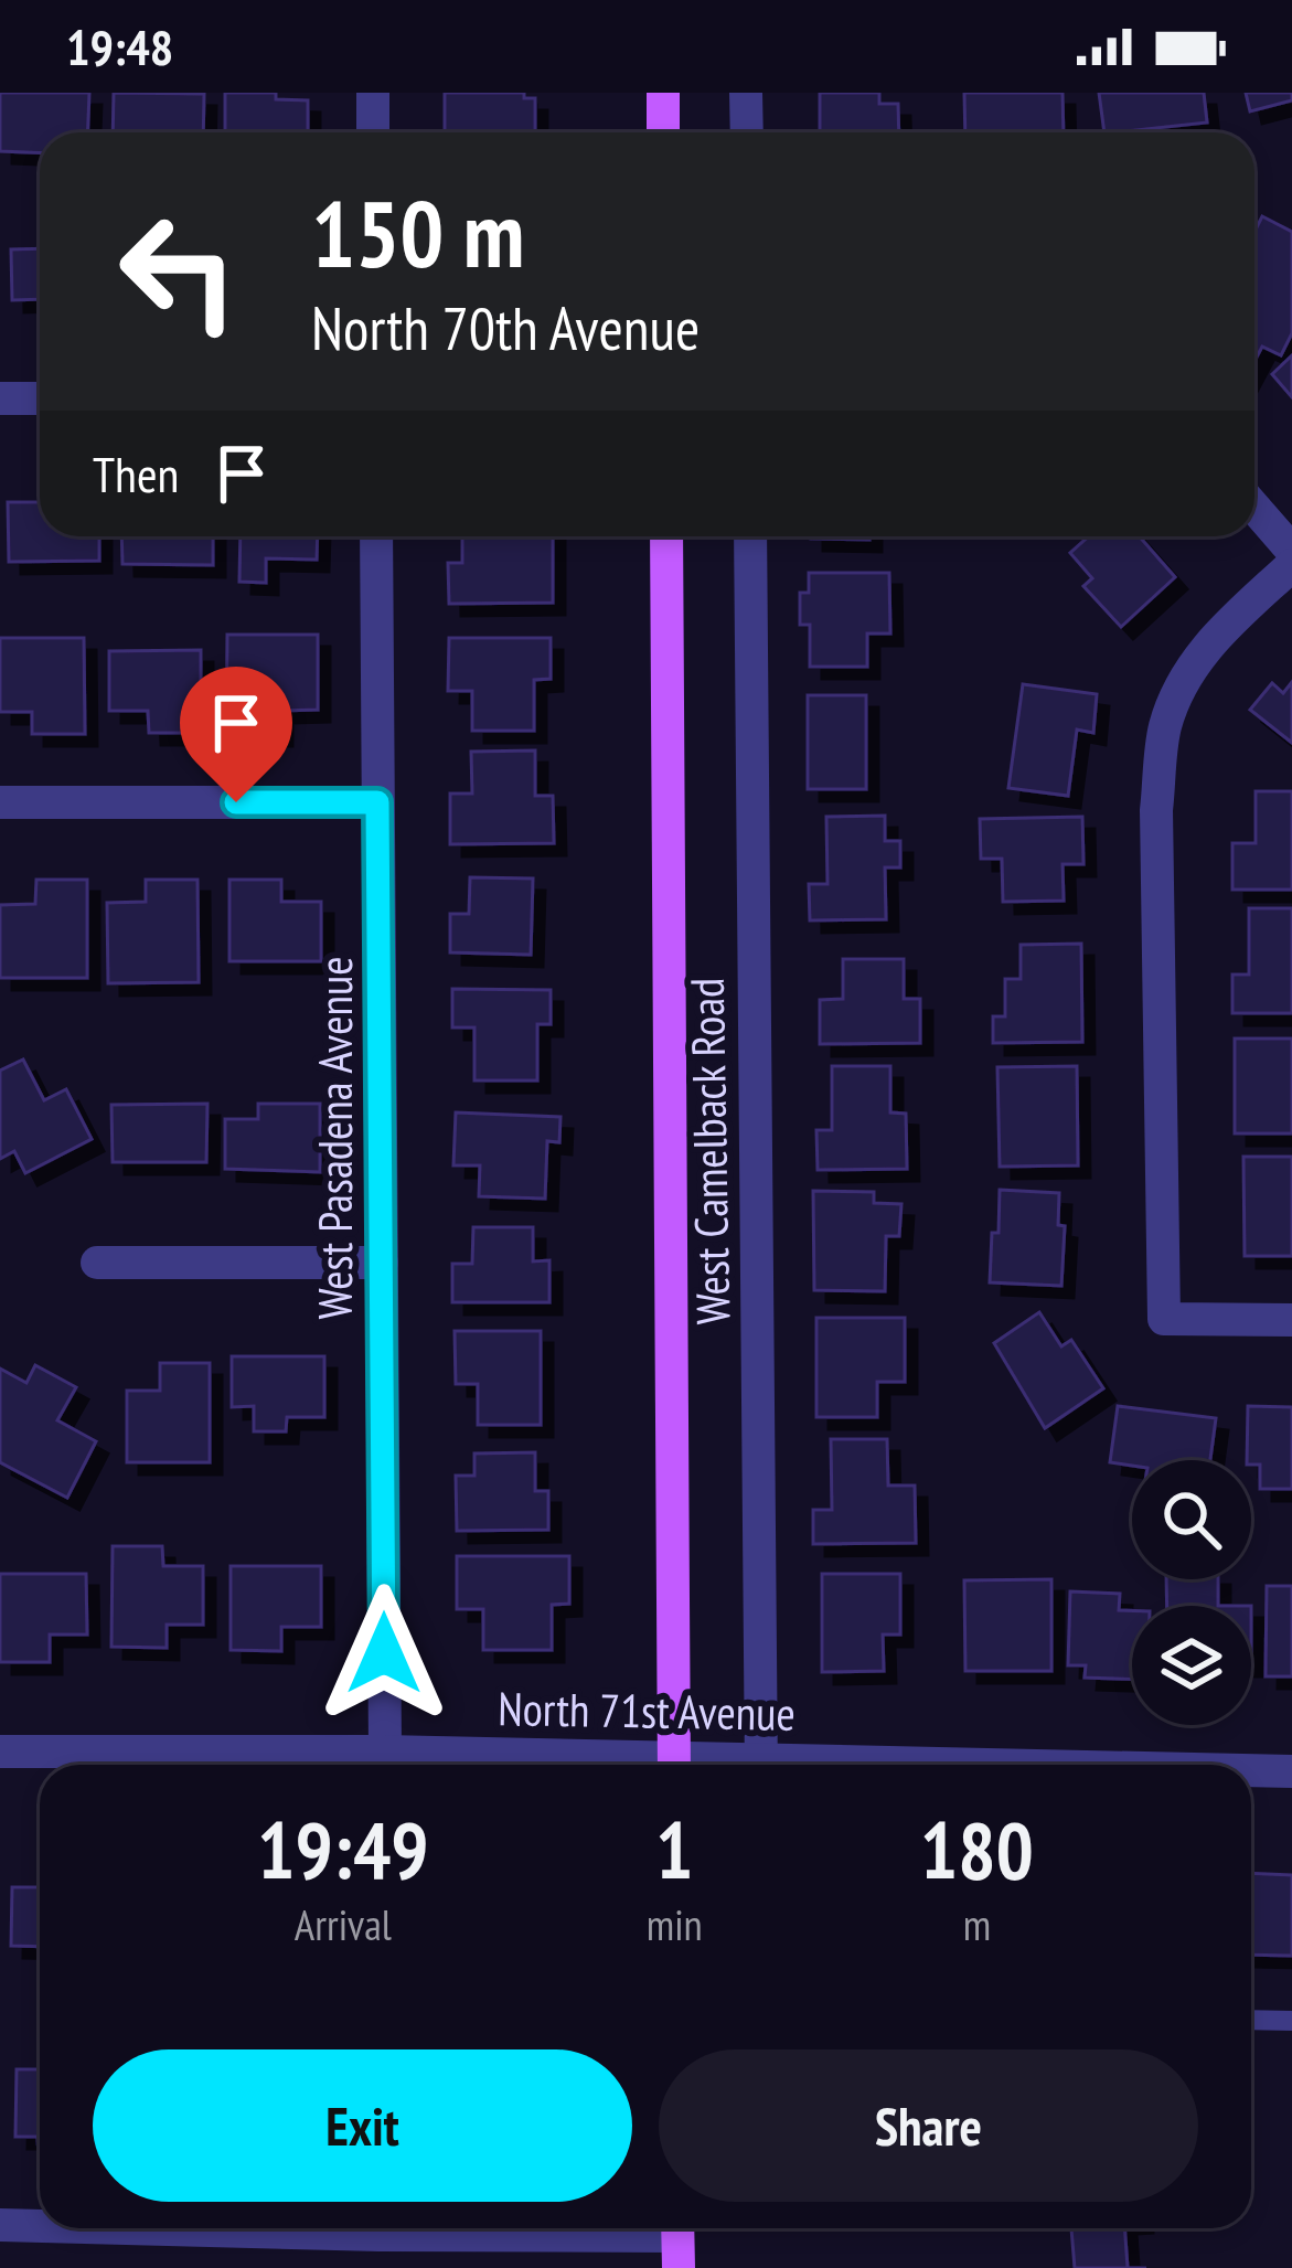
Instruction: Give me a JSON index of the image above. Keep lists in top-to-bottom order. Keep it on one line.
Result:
{"streets":{"main road":["West Camelback Road"],"street":["West Pasadena Avenue","North 71st Avenue"]},"crossings":[["West Pasadena Avenue","North 71st Avenue"]],"page":{"status":"19:48","turn":["150 m","North 70th Avenue"],"then":"Then","eta":["19:49","Arrival","1","min","180","m"],"buttons":["Exit","Share"]}}
